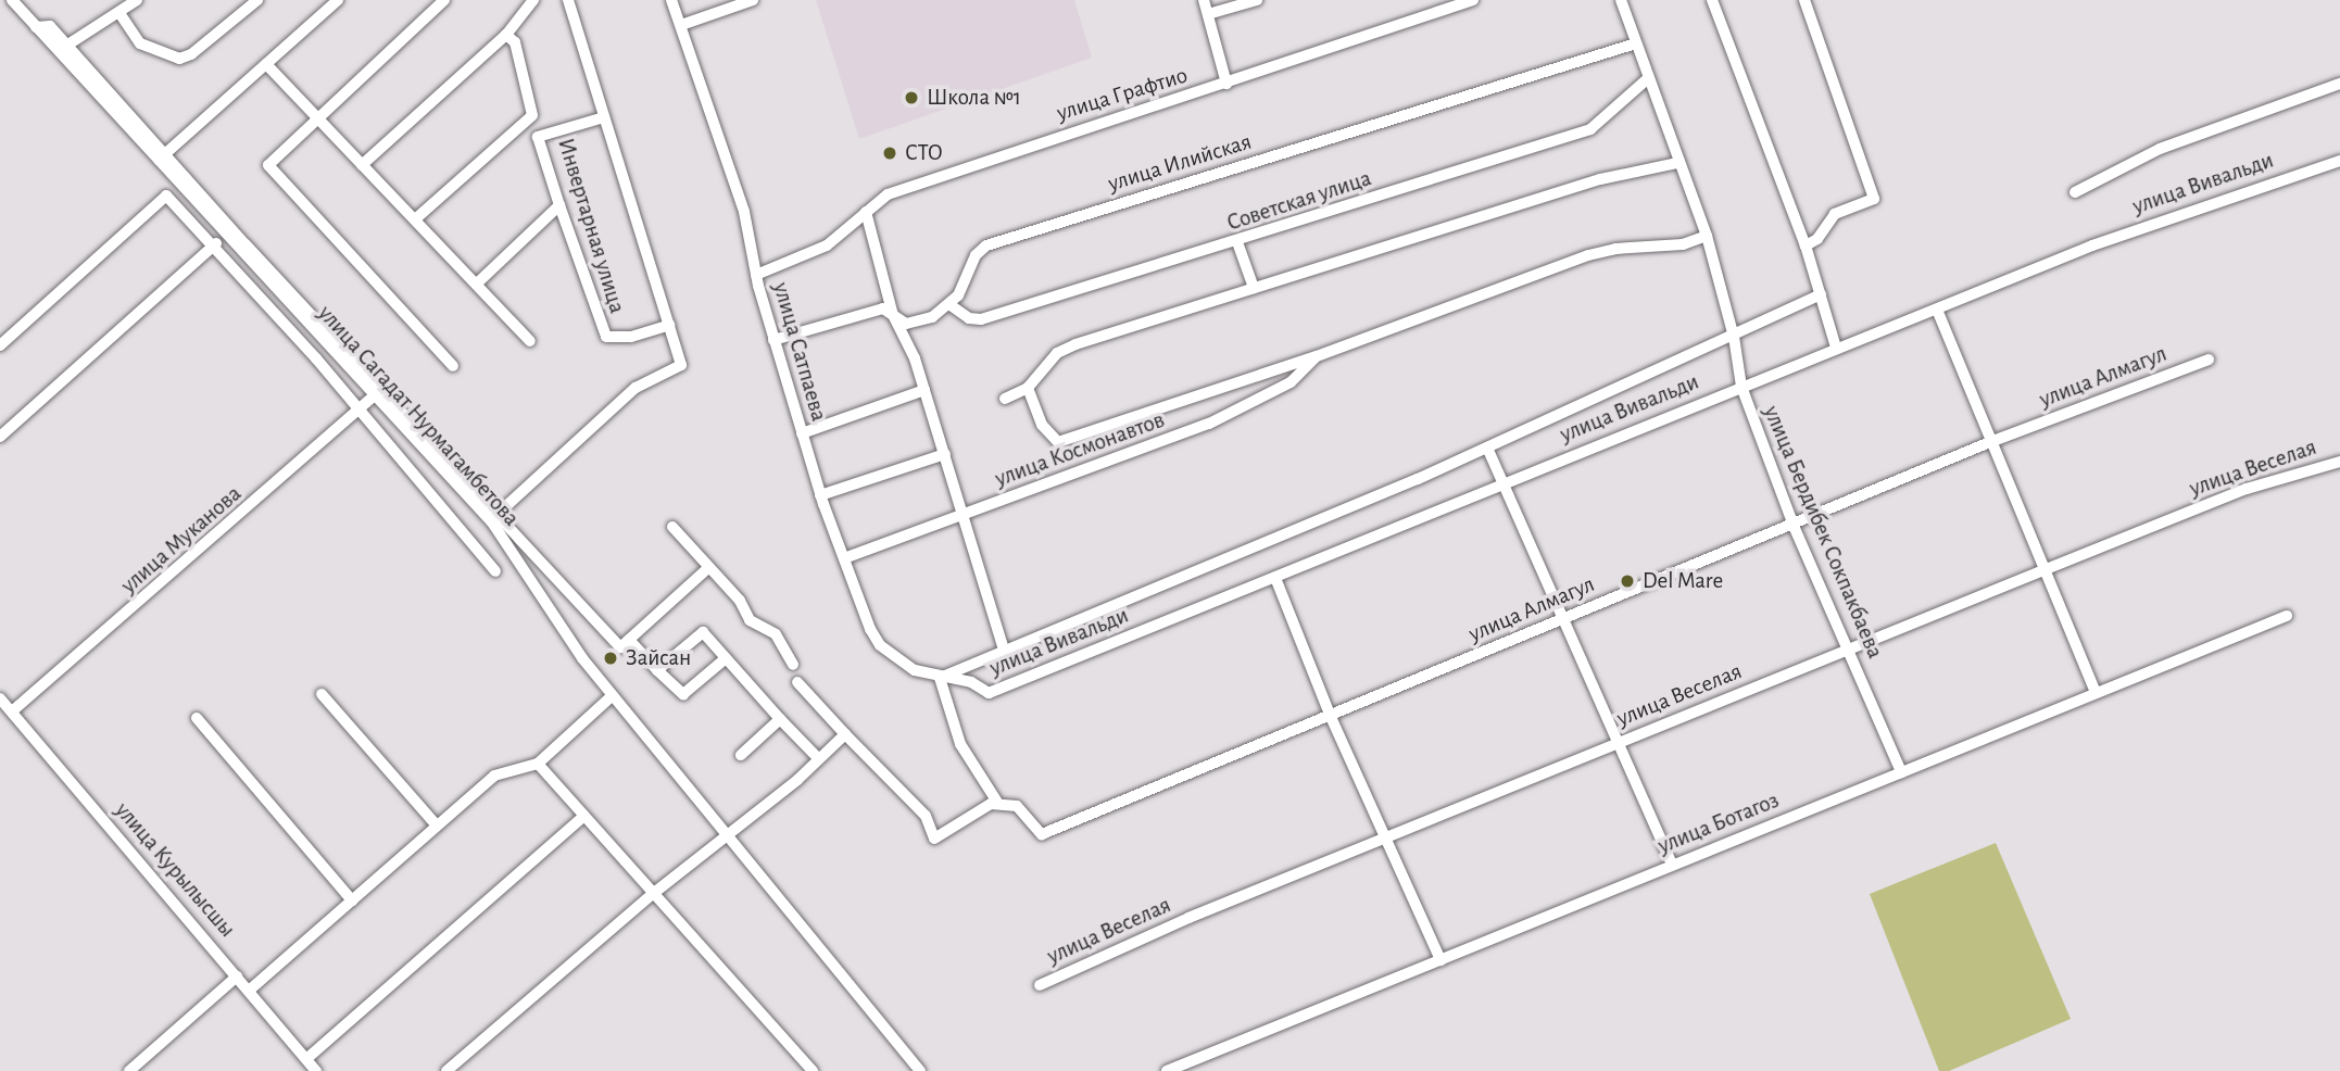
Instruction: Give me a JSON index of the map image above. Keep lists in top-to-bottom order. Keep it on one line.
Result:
{"streets":{"street":["улица Графтио","улица Илийская","улица Вивальди","Советская улица","Инвертарная улица","улица Сатпаева","улица Алмагул","улица Сагадат Нурмагамбетова","улица Космонавтов","улица Веселая","улица Бердибек Сокпакбаева","улица Муканова","улица Ботагоз","улица Курылысшы"]},"crossings":[["улица Графтио","улица Сатпаева"],["улица Илийская","Советская улица"],["улица Илийская","улица Бердибек Сокпакбаева"],["улица Вивальди","улица Сатпаева"],["улица Вивальди","улица Бердибек Сокпакбаева"],["Советская улица","улица Бердибек Сокпакбаева"],["улица Сатпаева","улица Космонавтов"],["улица Алмагул","улица Бердибек Сокпакбаева"],["улица Сагадат Нурмагамбетова","улица Муканова"],["улица Космонавтов","улица Бердибек Сокпакбаева"],["улица Веселая","улица Бердибек Сокпакбаева"],["улица Бердибек Сокпакбаева","улица Ботагоз"],["улица Муканова","улица Курылысшы"]],"places":["Школа №1","СТО","Del Mare","Зайсан"]}
